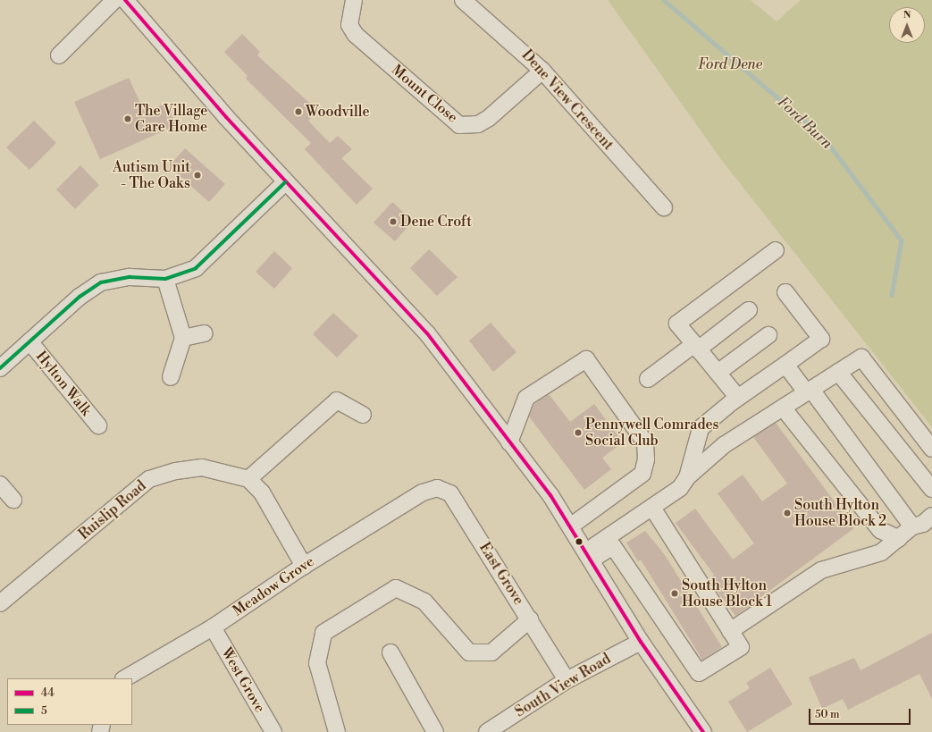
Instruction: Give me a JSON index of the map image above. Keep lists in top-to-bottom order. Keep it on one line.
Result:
{"streets":{"street":["Mount Close","Dene View Crescent","Hylton Walk","Ruislip Road","East Grove","Meadow Grove","West Grove","South View Road"]},"crossings":[["Mount Close","Dene View Crescent"],["East Grove","Meadow Grove"],["East Grove","South View Road"],["Meadow Grove","West Grove"]],"water":["Ford Burn"],"parks":["Ford Dene"],"places":["Woodville","The Village Care Home","Autism Unit - The Oaks","Dene Croft","Pennywell Comrades Social Club","South Hylton House Block 2","South Hylton House Block 1"],"lines":["transit line 44","transit line 5"],"legend":["44","5"],"scale_bar":"50 m","north":"top"}
